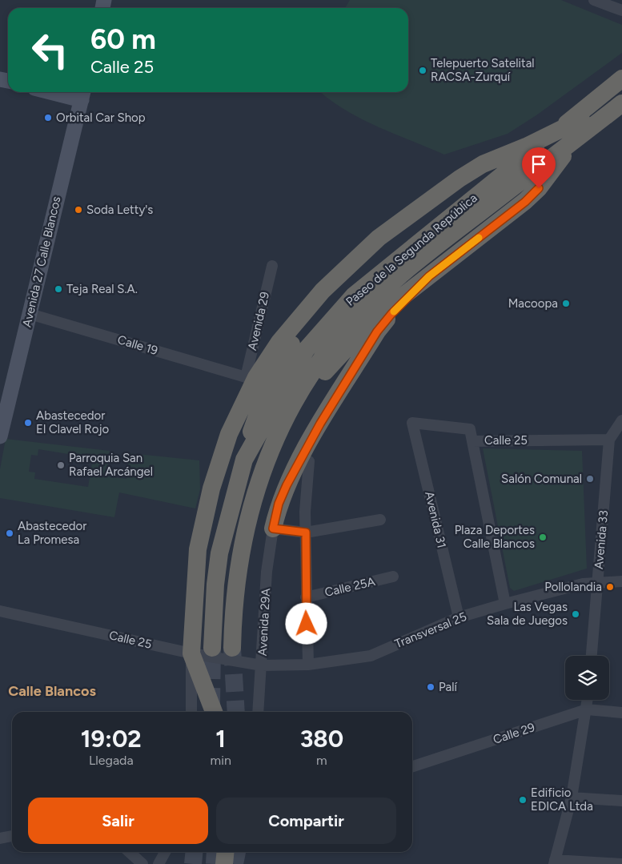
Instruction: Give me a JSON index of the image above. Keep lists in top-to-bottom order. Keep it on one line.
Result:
{"streets":{"highway":["Paseo de la Segunda República"],"main road":["Avenida 27 Calle Blancos"],"street":["Avenida 29","Calle 19","Calle 25","Avenida 31","Avenida 33","Calle 25A","Avenida 29A","Transversal 25","Calle 29"]},"crossings":[["Avenida 27 Calle Blancos","Calle 19"],["Avenida 29","Calle 19"],["Calle 25","Avenida 31"],["Calle 25","Avenida 33"],["Calle 25","Avenida 29A"],["Calle 25","Transversal 25"],["Avenida 31","Transversal 25"],["Avenida 33","Transversal 25"],["Avenida 29A","Transversal 25"]],"districts":["Calle Blancos"],"places":["Telepuerto Satelital RACSA-Zurquí","Orbital Car Shop","Soda Letty's","Teja Real S.A.","Macoopa","Abastecedor El Clavel Rojo","Parroquia San Rafael Arcángel","Salón Comunal","Abastecedor La Promesa","Plaza Deportes Calle Blancos","Pollolandia","Las Vegas Sala de Juegos","Palí","Edificio EDICA Ltda"],"page":{"turn":["60 m","Calle 25"],"eta":["19:02","Llegada","1","min","380","m"],"buttons":["Salir","Compartir"]}}
